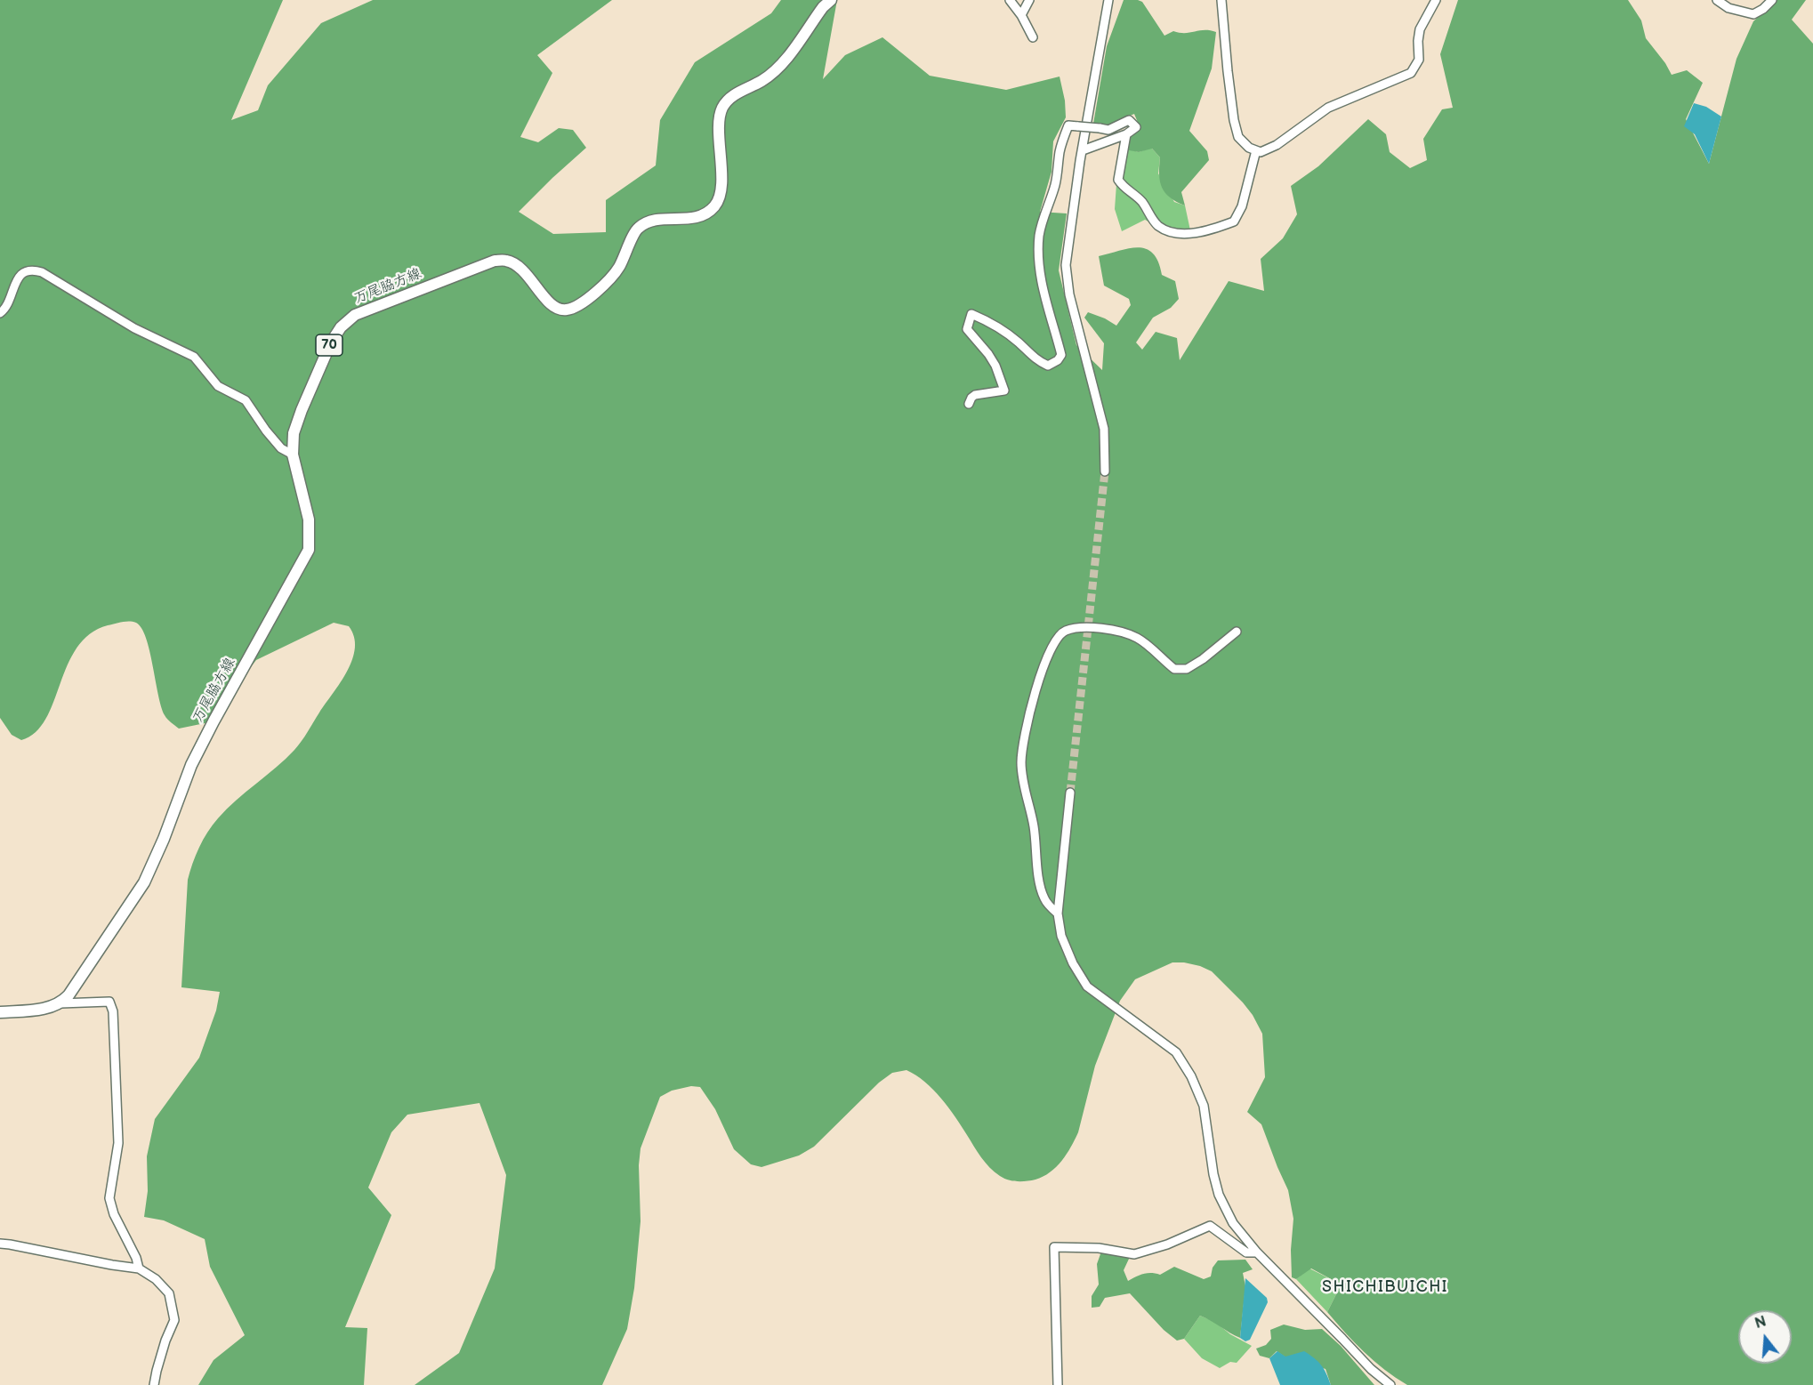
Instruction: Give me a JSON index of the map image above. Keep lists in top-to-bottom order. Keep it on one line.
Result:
{"streets":{"main road":["万尾脇方線","70"]},"districts":["SHICHIBUICHI"],"north":"top"}
